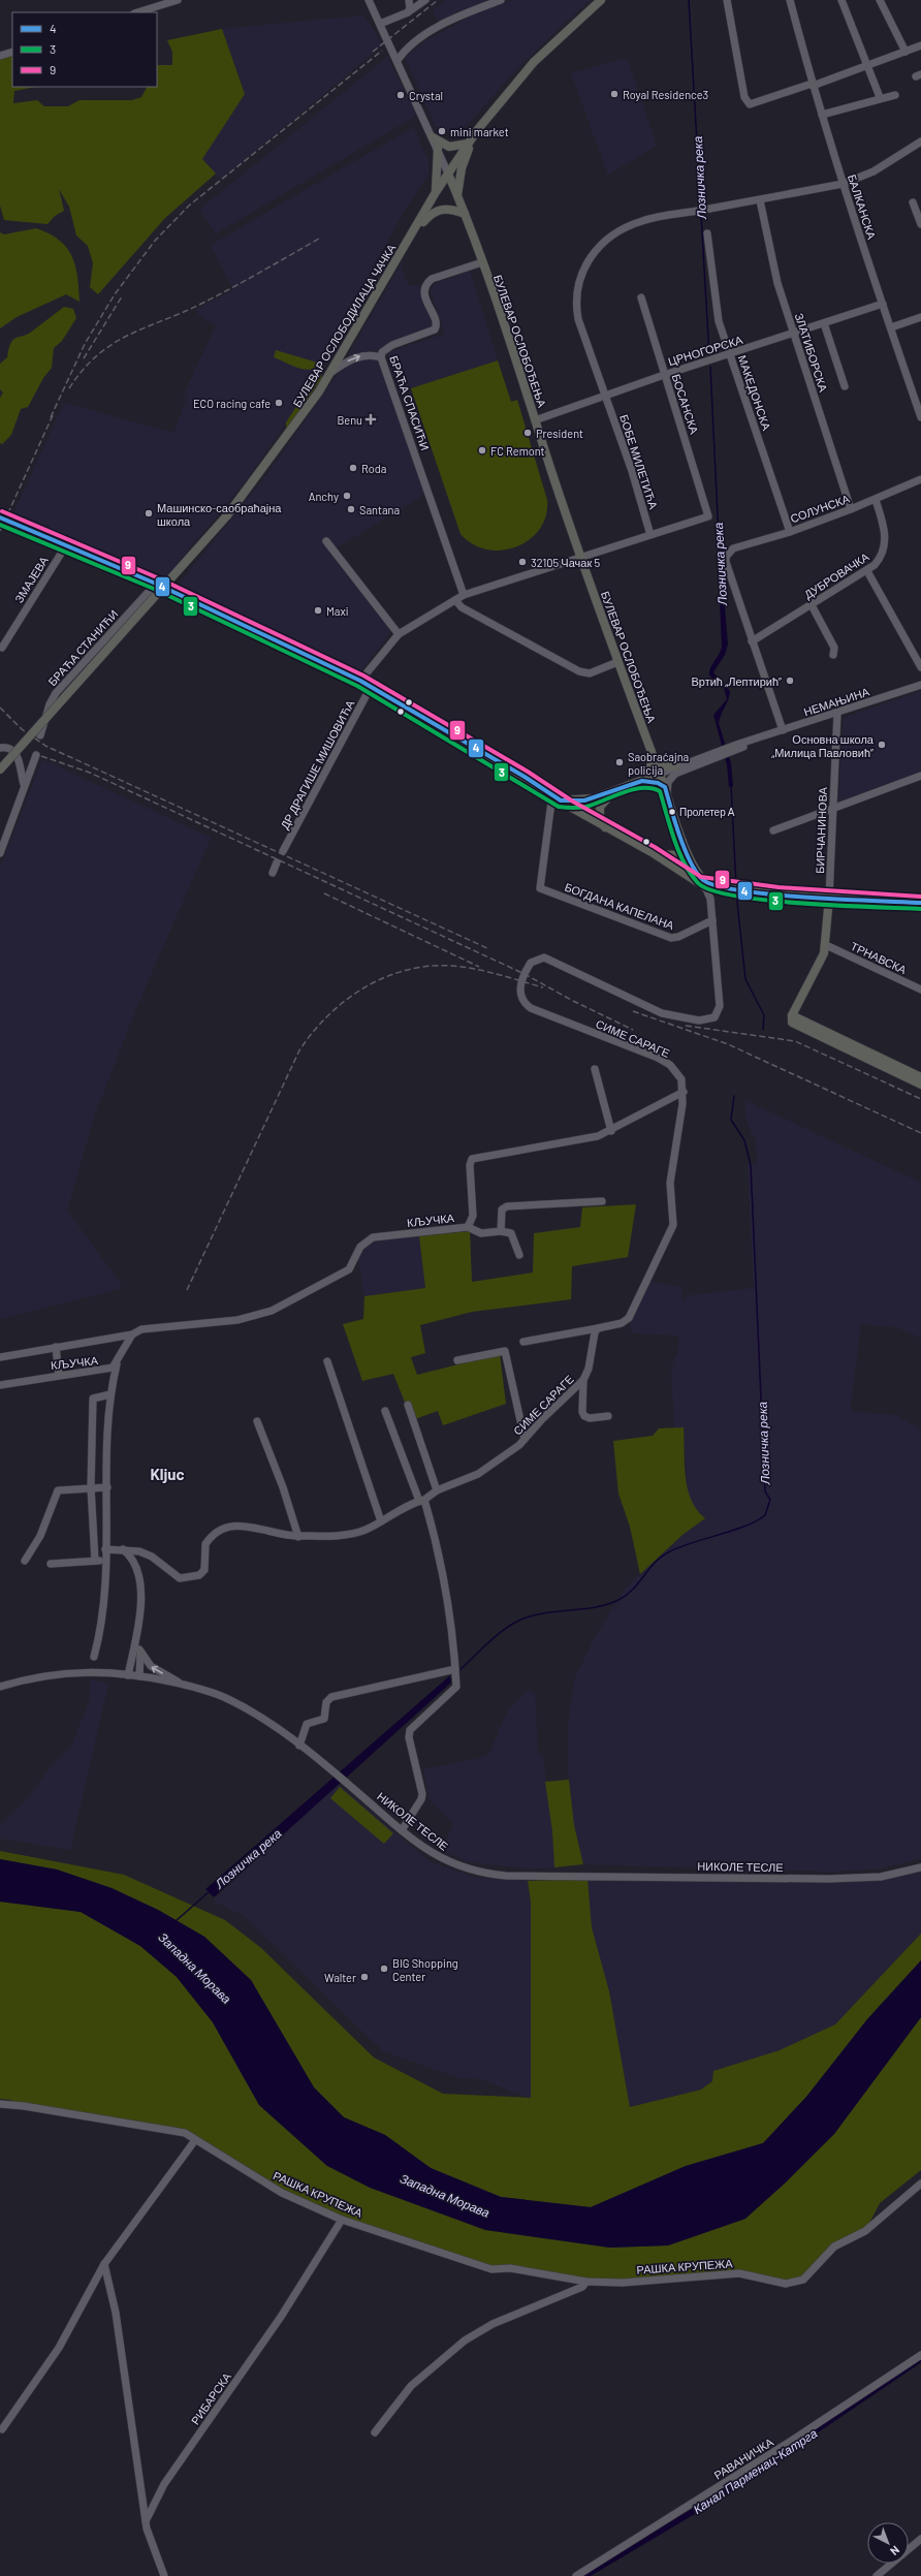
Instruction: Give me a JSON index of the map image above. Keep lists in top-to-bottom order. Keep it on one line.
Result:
{"streets":{"main road":["БУЛЕВАР ОСЛОБОДИЛАЦА ЧАЧКА","БУЛЕВАР ОСЛОБОЂЕЊА","НЕМАЊИНА","БИРЧАНИНОВА"],"street":["БАЛКАНСКА","ЦРНОГОРСКА","ЗЛАТИБОРСКА","МАКЕДОНСКА","БРАЋА СПАСИЋИ","БОСАНСКА","БОБЕ МИЛЕТИЋА","СОЛУНСКА","ДУБРОВАЧКА","ЗМАЈЕВА","БРАЋА СТАНИЋИ","ДР ДРАГИШЕ МИШОВИЋА","БОГДАНА КАПЕЛАНА","ТРНАВСКА","СИМЕ САРАГЕ","КЉУЧКА","НИКОЛЕ ТЕСЛЕ","РАШКА КРУПЕЖА","РИБАРСКА","РАВАНИЧКА"]},"crossings":[["БАЛКАНСКА","ЦРНОГОРСКА"],["БАЛКАНСКА","БОБЕ МИЛЕТИЋА"],["БУЛЕВАР ОСЛОБОДИЛАЦА ЧАЧКА","БУЛЕВАР ОСЛОБОЂЕЊА"],["БУЛЕВАР ОСЛОБОЂЕЊА","ЦРНОГОРСКА"],["БУЛЕВАР ОСЛОБОЂЕЊА","БРАЋА СПАСИЋИ"],["БУЛЕВАР ОСЛОБОЂЕЊА","НЕМАЊИНА"],["БУЛЕВАР ОСЛОБОЂЕЊА","СИМЕ САРАГЕ"],["ЦРНОГОРСКА","ЗЛАТИБОРСКА"],["ЦРНОГОРСКА","МАКЕДОНСКА"],["ЦРНОГОРСКА","БОСАНСКА"],["ЦРНОГОРСКА","БОБЕ МИЛЕТИЋА"],["ЗЛАТИБОРСКА","БОБЕ МИЛЕТИЋА"],["ЗЛАТИБОРСКА","СОЛУНСКА"],["МАКЕДОНСКА","СОЛУНСКА"],["БОСАНСКА","БОБЕ МИЛЕТИЋА"],["СОЛУНСКА","ДУБРОВАЧКА"],["НЕМАЊИНА","БИРЧАНИНОВА"],["БИРЧАНИНОВА","ТРНАВСКА"],["БОГДАНА КАПЕЛАНА","СИМЕ САРАГЕ"],["СИМЕ САРАГЕ","КЉУЧКА"],["РАШКА КРУПЕЖА","РИБАРСКА"]],"districts":["Kljuc"],"water":["Лозничка река","Западна Морава","Канал Парменац-Катрга"],"places":{"other":["Royal Residence3","Crystal","mini market","ECO racing cafe","President","FC Remont","Roda","Anchy","Santana","Машинско-саобраћајна школа","32105 Чачак 5","Maxi","Вртић „Лептирић”","Основна школа „Милица Павловић”","Saobraćajna policija","Пролетер А","BIG Shopping Center","Walter"],"health":["Benu"]},"lines":["transit line 9","transit line 4","transit line 3"],"legend":["4","3","9"],"north":"bottom right"}
